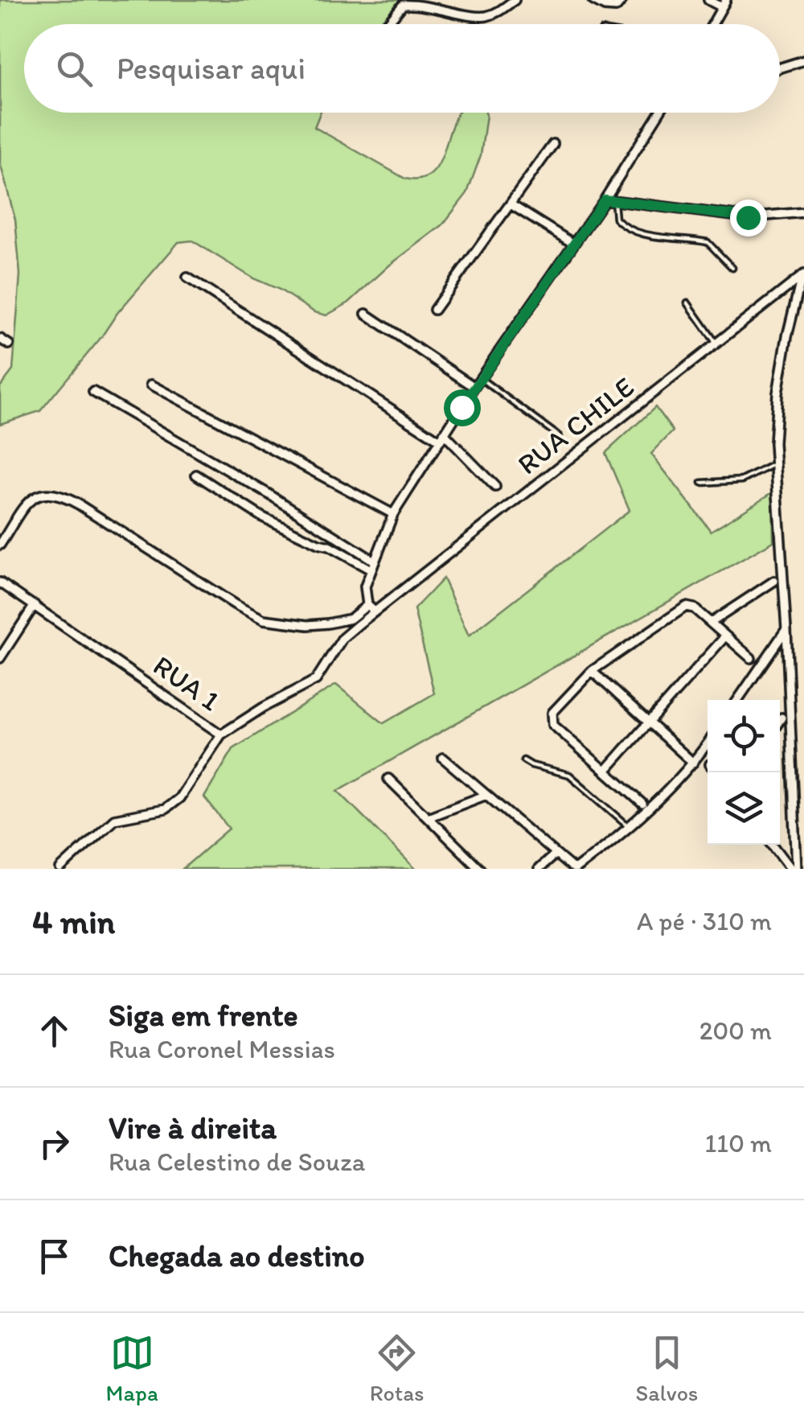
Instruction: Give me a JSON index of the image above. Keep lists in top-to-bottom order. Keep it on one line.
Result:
{"streets":{"street":["RUA CHILE","RUA 1"]},"crossings":[["RUA CHILE","RUA 1"]],"page":{"search":"Pesquisar aqui","heading":["4 min","A pé · 310 m"],"list":[["Siga em frente","Rua Coronel Messias","200 m"],["Vire à direita","Rua Celestino de Souza","110 m"],"Chegada ao destino"],"nav":["Mapa","Rotas","Salvos"]}}
